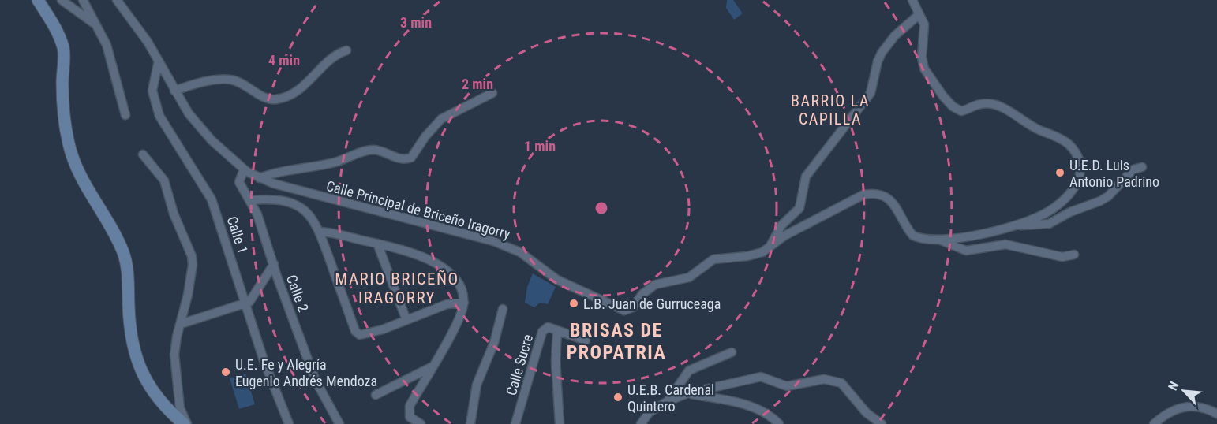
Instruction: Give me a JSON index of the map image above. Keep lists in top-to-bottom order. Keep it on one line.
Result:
{"streets":{"street":["Calle Principal de Briceño Iragorry","Calle 1","Calle 2","Calle Sucre"]},"crossings":[["Calle Principal de Briceño Iragorry","Calle 1"],["Calle Principal de Briceño Iragorry","Calle 2"]],"districts":["BARRIO LA CAPILLA","MARIO BRICEÑO IRAGORRY","BRISAS DE PROPATRIA"],"places":["U.E.D. Luis Antonio Padrino","L.B. Juan de Gurruceaga","U.E. Fe y Alegría Eugenio Andrés Mendoza","U.E.B. Cardenal Quintero"],"north":"top left","rings":["3 min","4 min","2 min","1 min"]}
